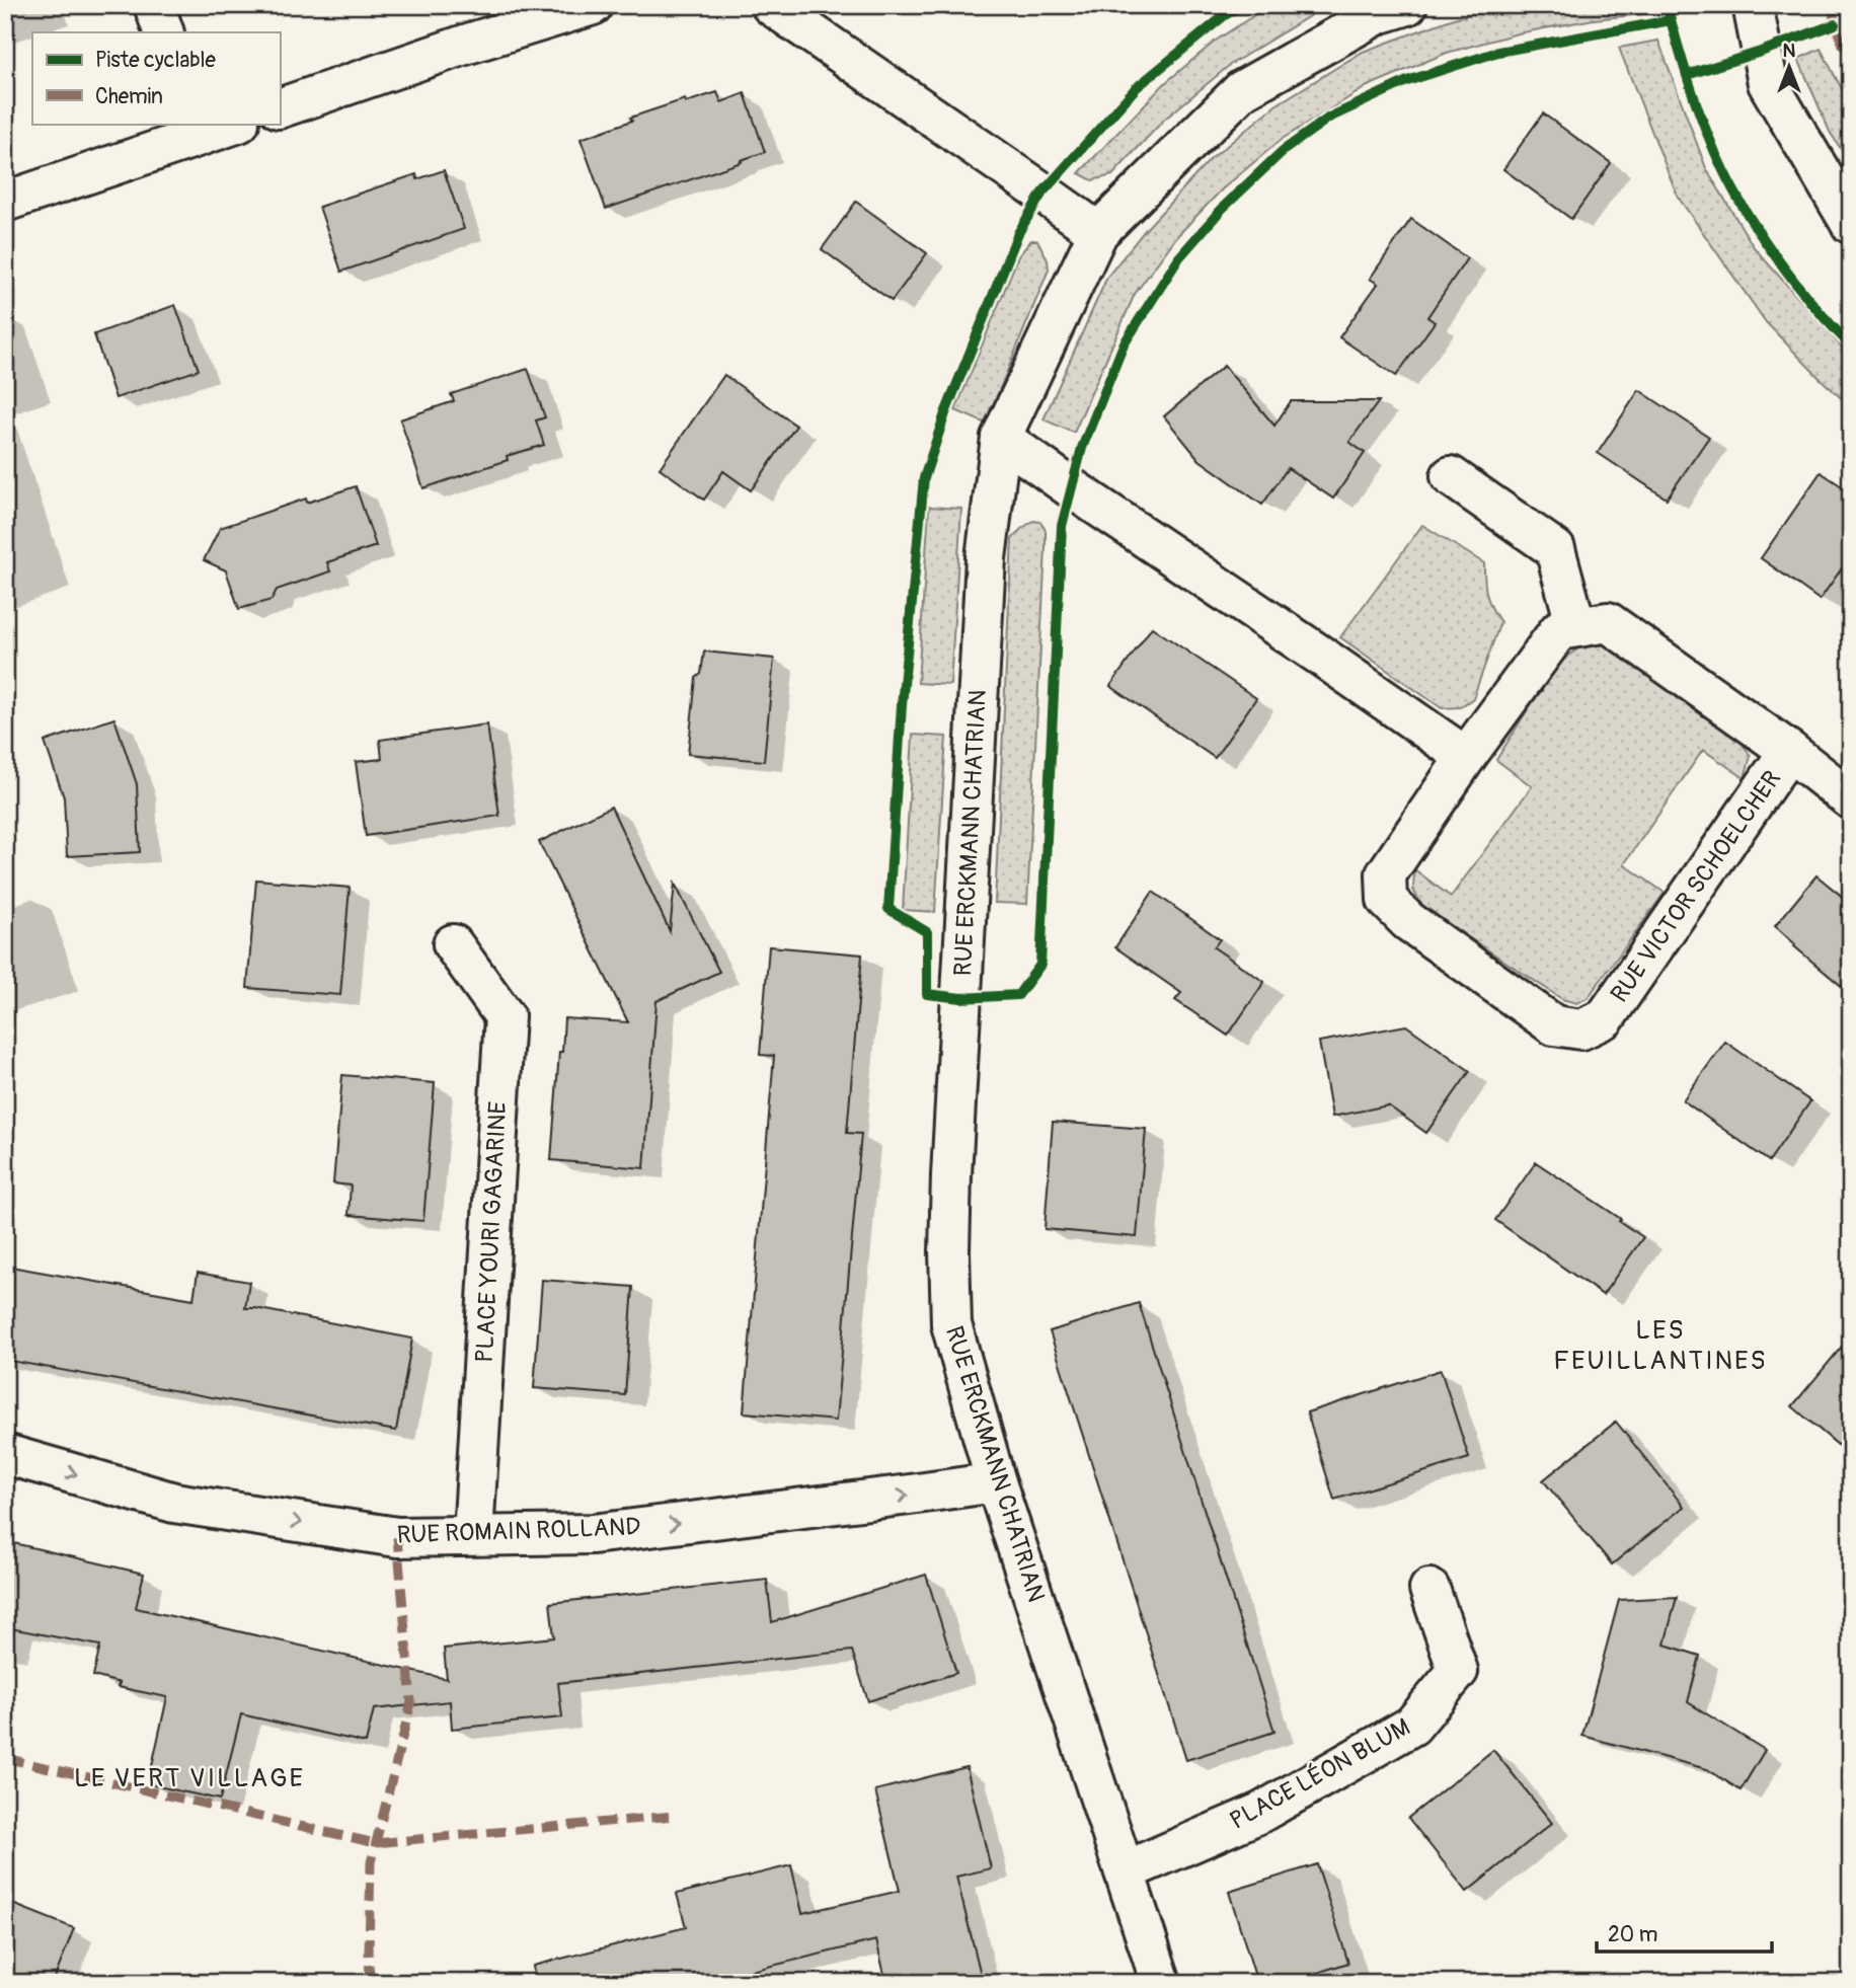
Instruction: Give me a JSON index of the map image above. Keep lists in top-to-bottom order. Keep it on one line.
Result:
{"streets":{"street":["RUE ERCKMANN CHATRIAN","RUE VICTOR SCHOELCHER","PLACE YOURI GAGARINE","RUE ROMAIN ROLLAND","PLACE LÉON BLUM"]},"crossings":[["RUE ERCKMANN CHATRIAN","RUE ROMAIN ROLLAND"],["RUE ERCKMANN CHATRIAN","PLACE LÉON BLUM"],["PLACE YOURI GAGARINE","RUE ROMAIN ROLLAND"]],"one_way":["RUE ROMAIN ROLLAND"],"districts":["LES FEUILLANTINES","LE VERT VILLAGE"],"legend":["Piste cyclable","Chemin"],"scale_bar":"20 m","north":"top"}
